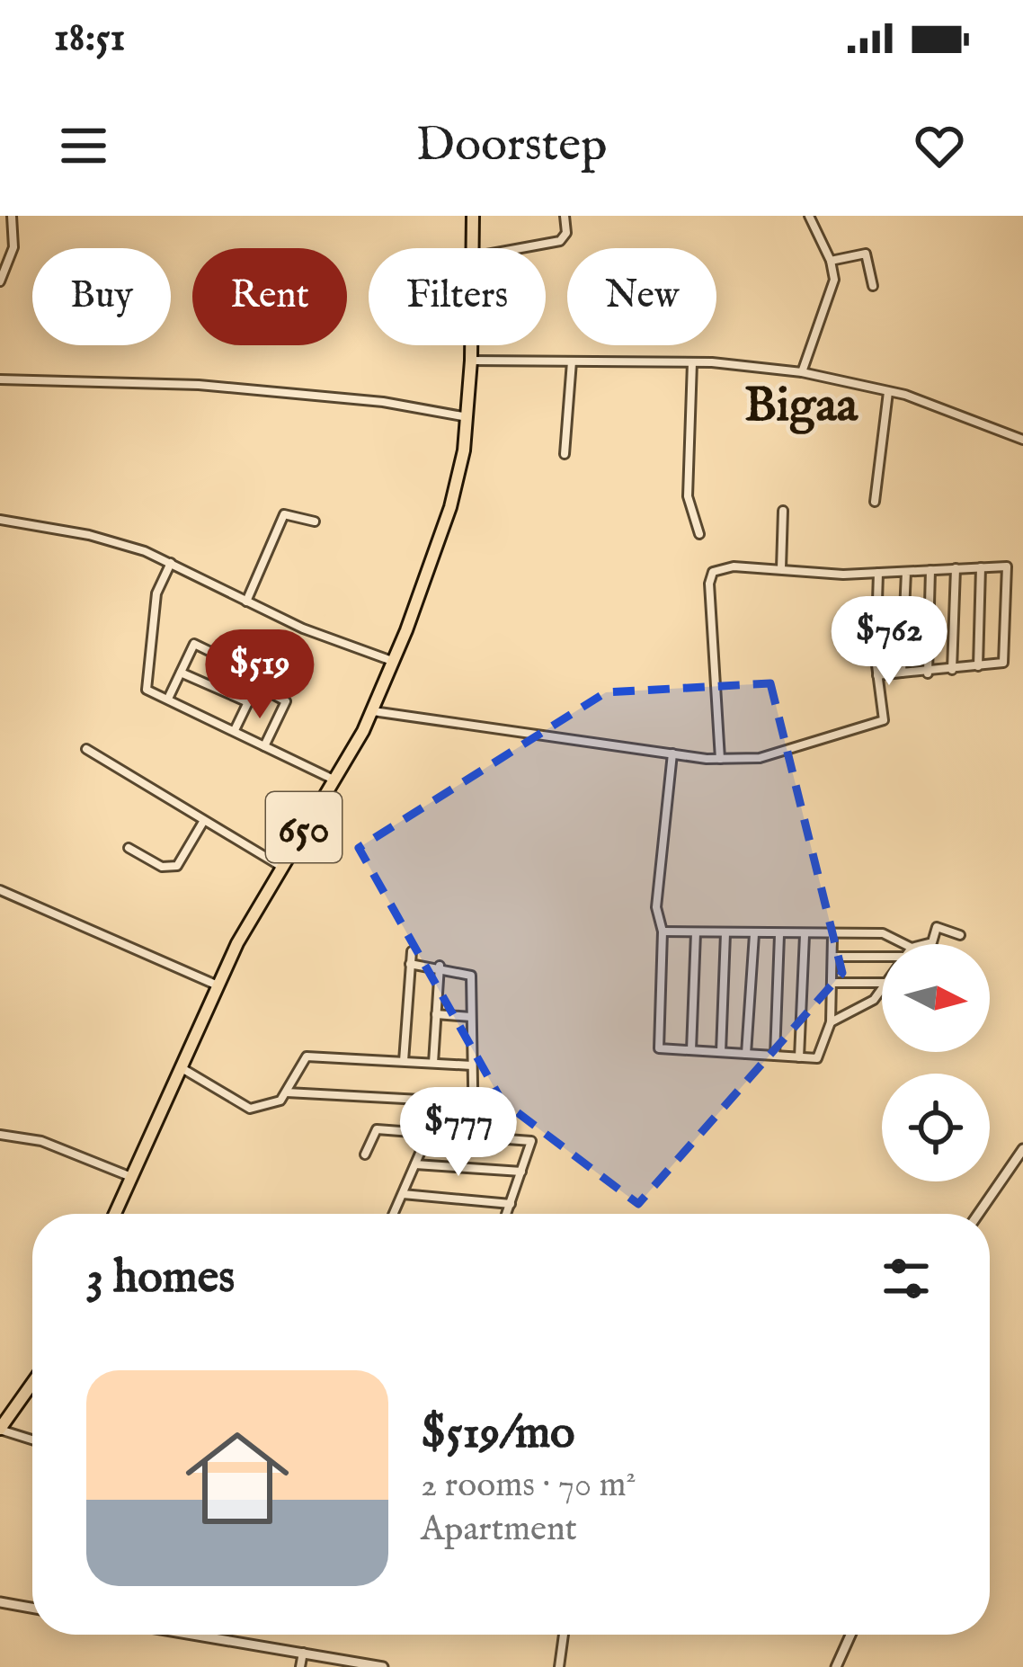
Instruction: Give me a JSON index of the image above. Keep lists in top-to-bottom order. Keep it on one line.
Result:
{"streets":{"main road":["650"]},"districts":["Bigaa"],"north":"right","page":{"status":"18:51","header":"Doorstep","chip":["Buy","Rent","Filters","New"],"price":["$762","$519","$777"],"heading":"3 homes","list":[{"name":"$519/mo","note":"2 rooms · 70 m² · Apartment"}]}}
